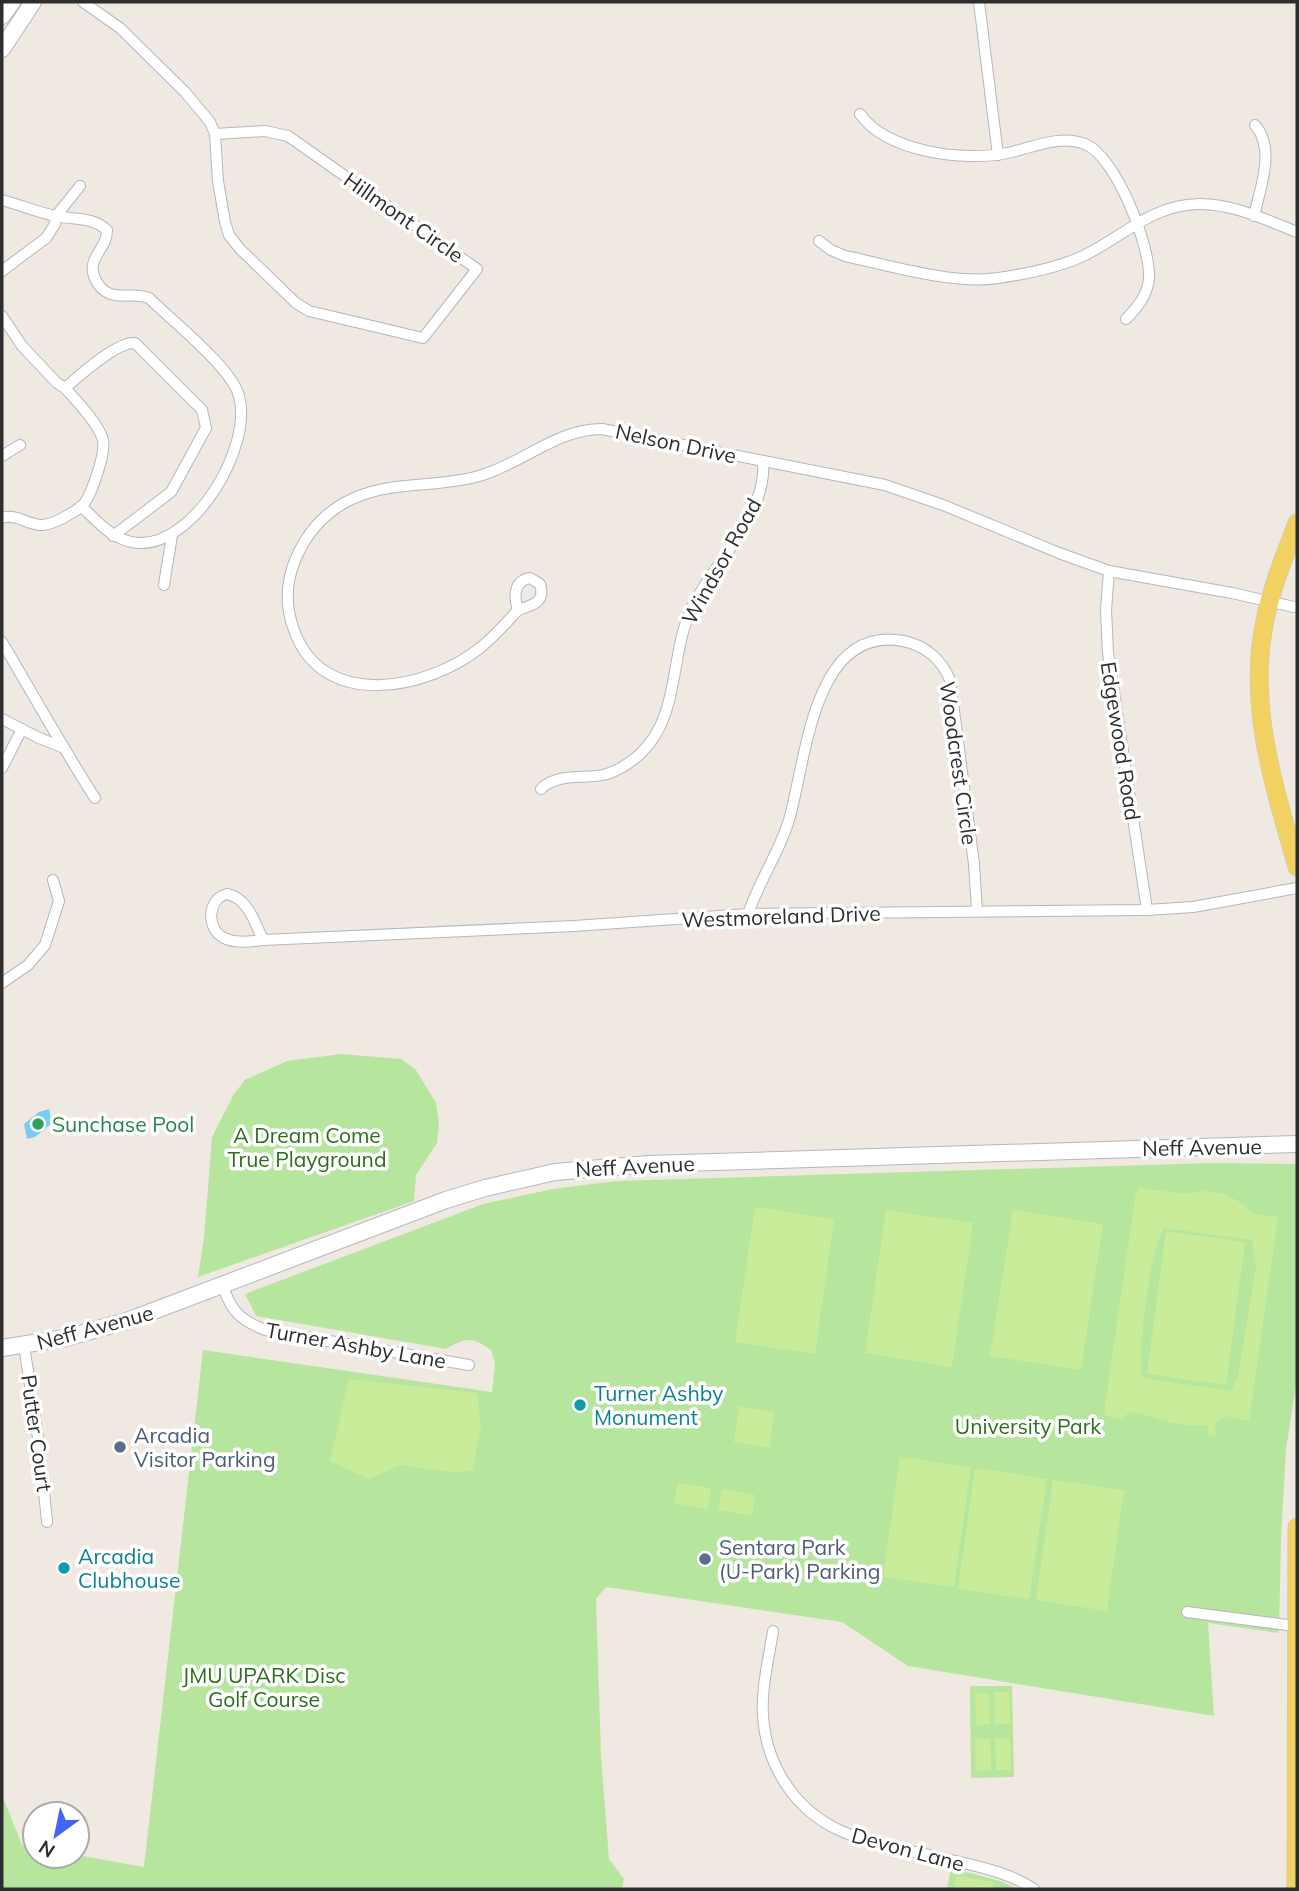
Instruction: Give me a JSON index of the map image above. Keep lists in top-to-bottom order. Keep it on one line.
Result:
{"streets":{"main road":["Neff Avenue"],"street":["Hillmont Circle","Nelson Drive","Windsor Road","Edgewood Road","Woodcrest Circle","Westmoreland Drive","Turner Ashby Lane","Putter Court","Devon Lane"]},"crossings":[["Nelson Drive","Windsor Road"],["Nelson Drive","Edgewood Road"],["Edgewood Road","Westmoreland Drive"],["Woodcrest Circle","Westmoreland Drive"],["Neff Avenue","Turner Ashby Lane"],["Neff Avenue","Putter Court"]],"parks":["A Dream Come True Playground","University Park","JMU UPARK Disc Golf Course"],"places":["Sunchase Pool","Turner Ashby Monument","Arcadia Visitor Parking","Sentara Park (U-Park) Parking","Arcadia Clubhouse"],"north":"bottom left"}
